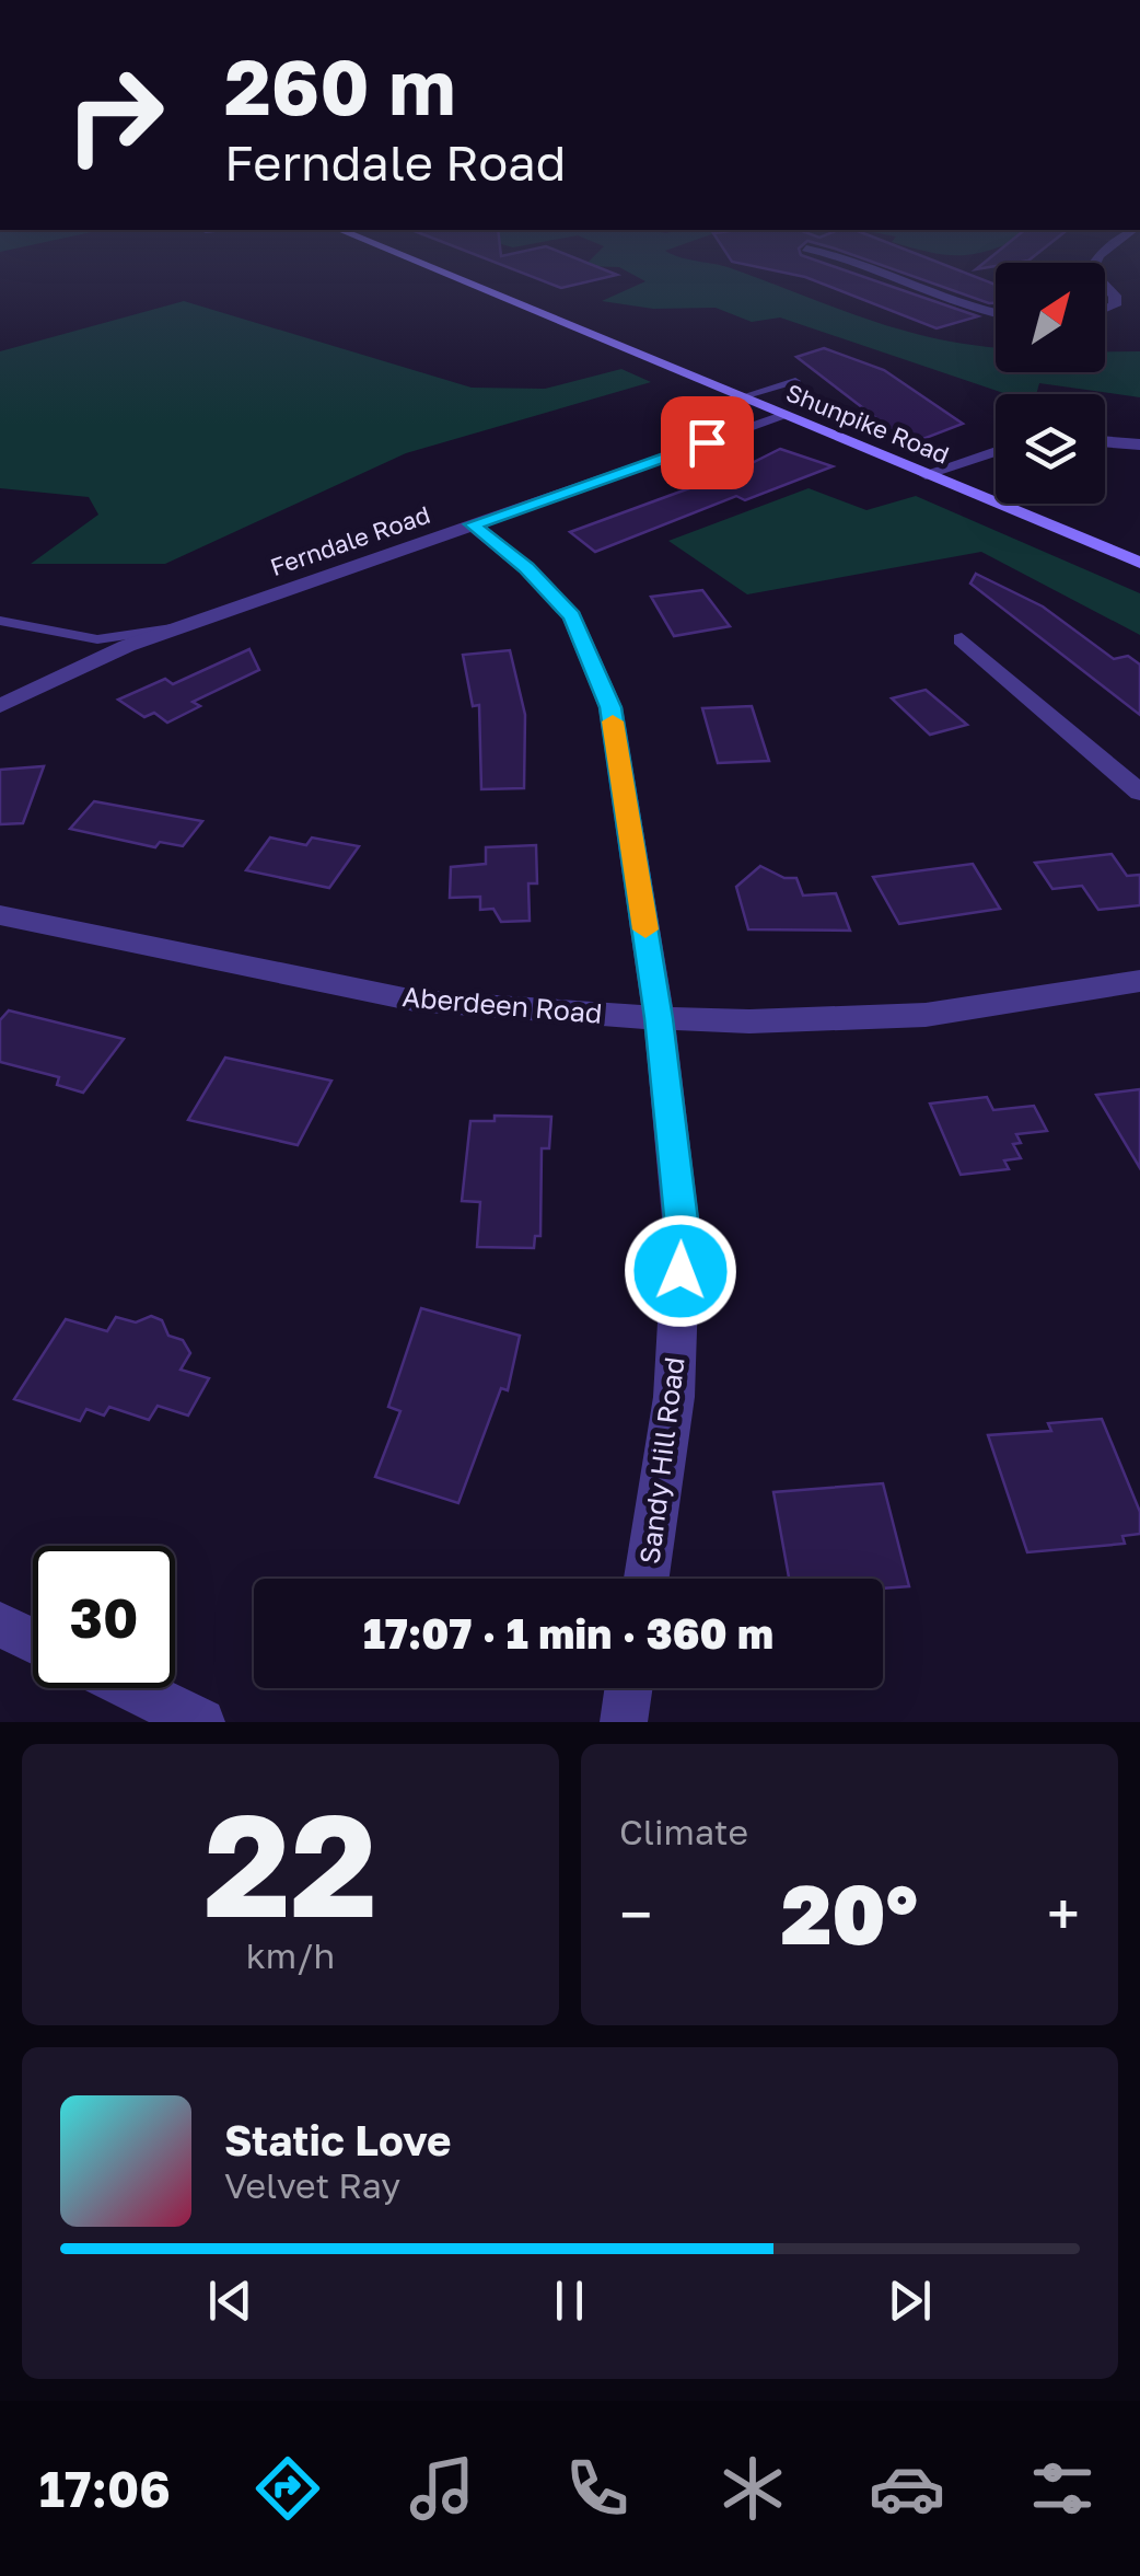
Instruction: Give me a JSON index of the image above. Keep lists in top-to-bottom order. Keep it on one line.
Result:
{"streets":{"main road":["Shunpike Road"],"street":["Ferndale Road","Aberdeen Road","Sandy Hill Road"]},"crossings":[["Shunpike Road","Ferndale Road"],["Ferndale Road","Sandy Hill Road"],["Aberdeen Road","Sandy Hill Road"]],"north":"top right","page":{"turn":["260 m","Ferndale Road"],"limit":"30","trip":"17:07 · 1 min · 360 m","tile":[["22","km/h"],"Climate"],"heat":["−","20°","+"],"song":["Static Love","Velvet Ray"],"tabs":"17:06"}}
